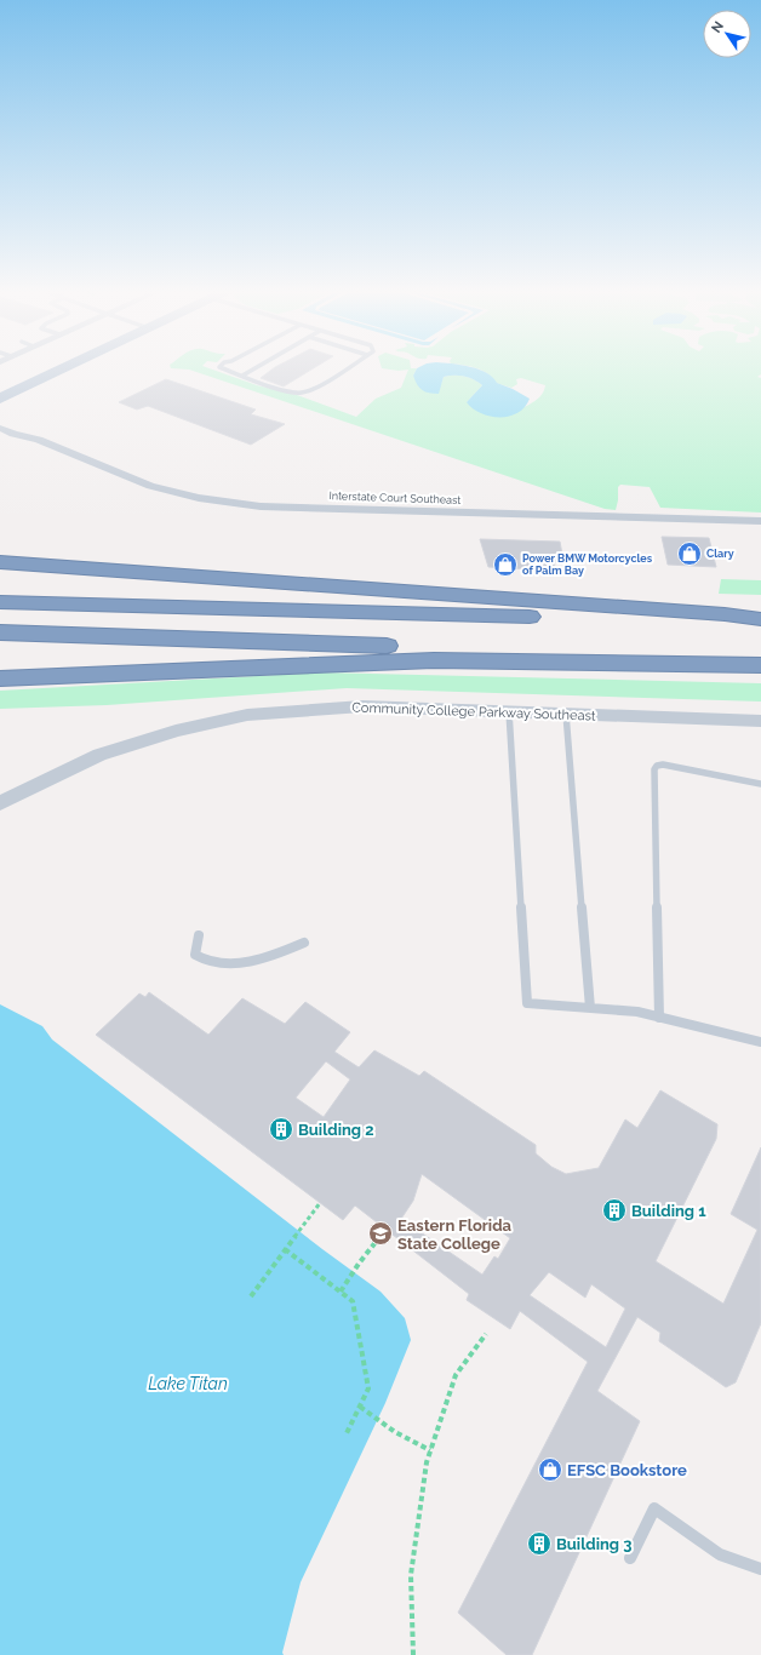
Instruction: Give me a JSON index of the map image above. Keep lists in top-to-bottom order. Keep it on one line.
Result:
{"streets":{"street":["Interstate Court Southeast","Community College Parkway Southeast"]},"water":["Lake Titan"],"places":{"shop":["Clary","Power BMW Motorcycles of Palm Bay","EFSC Bookstore"],"building":["Building 2","Building 1","Building 3"],"school or university":["Eastern Florida State College"]},"north":"top left"}
